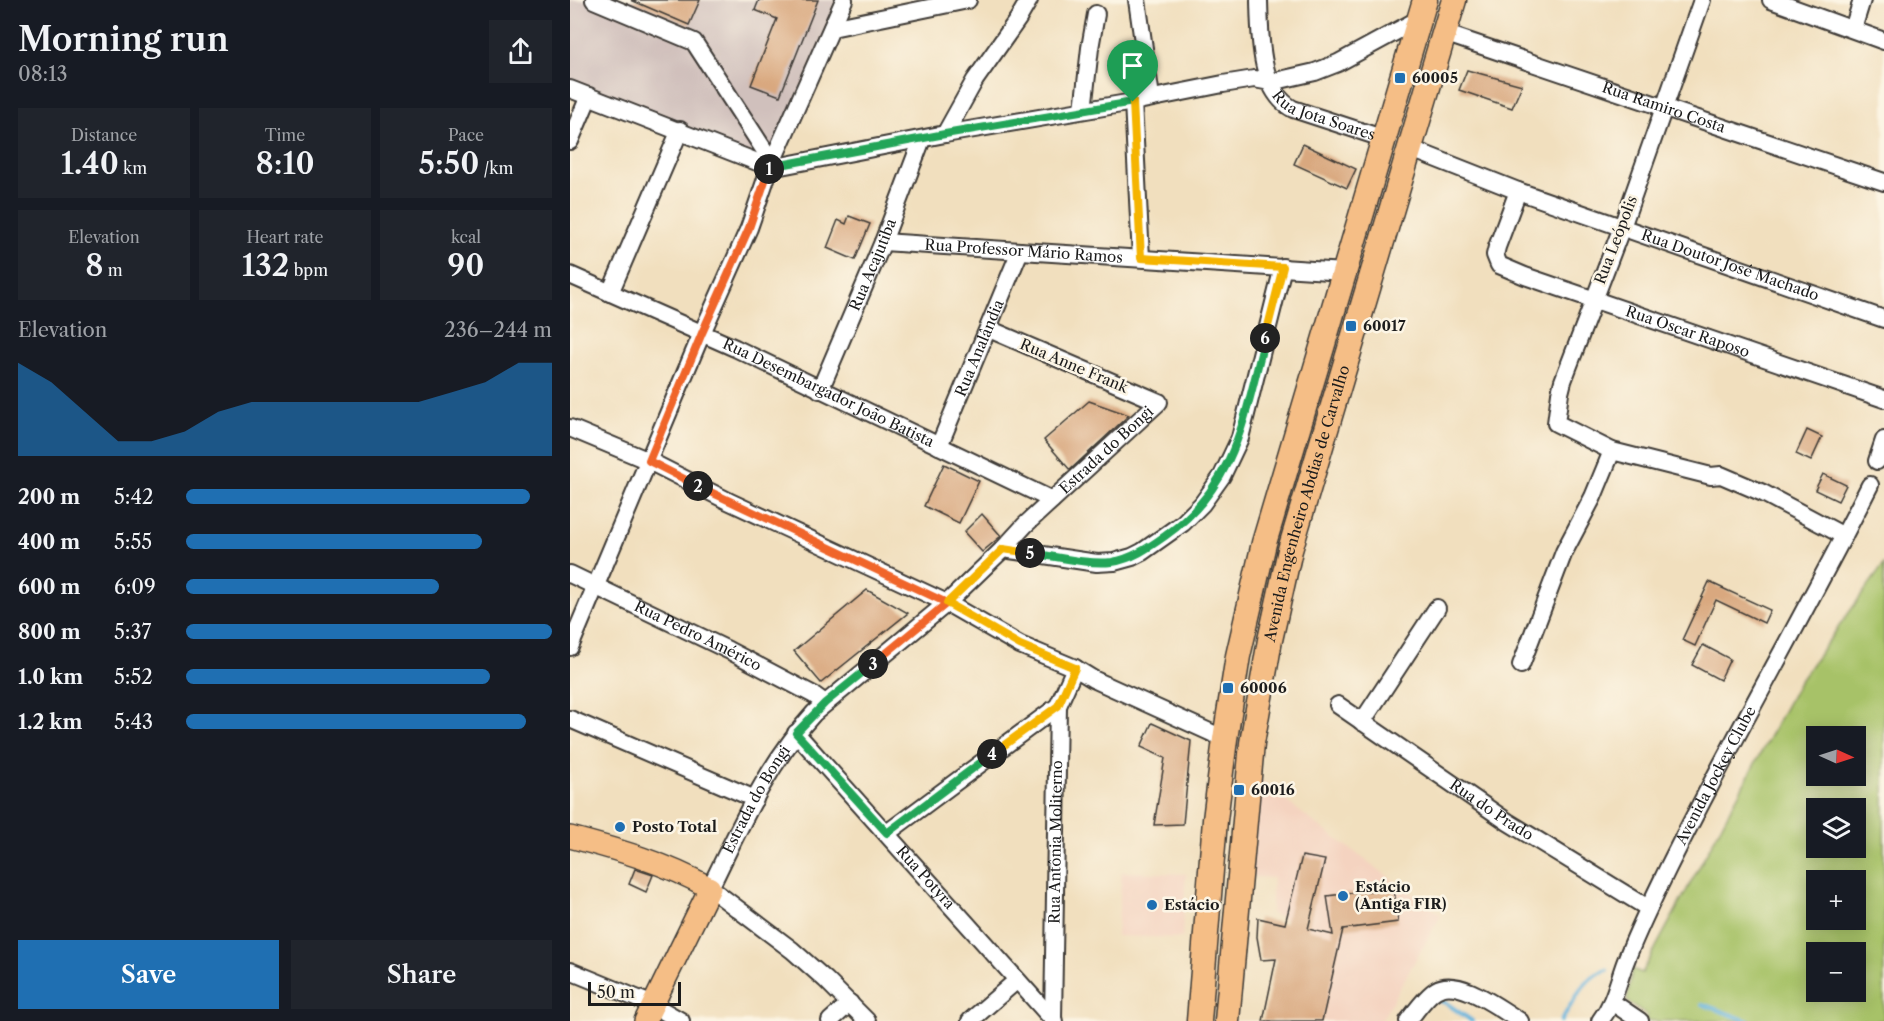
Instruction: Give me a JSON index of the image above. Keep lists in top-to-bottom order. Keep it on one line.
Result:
{"streets":{"highway":["Avenida Engenheiro Abdias de Carvalho"],"main road":["Estrada do Bongi"],"street":["Rua Ramiro Costa","Rua Jota Soares","Rua Leópolis","Rua Professor Mário Ramos","Rua Acajutiba","Rua Doutor José Machado","Rua Oscar Raposo","Rua Analândia","Rua Anne Frank","Rua Desembargador João Batista","Rua Pedro Américo","Avenida Jockey Clube","Rua do Prado","Rua Antônia Moliterno","Rua Potyra"]},"crossings":[["Rua Ramiro Costa","Rua Leópolis"],["Rua Ramiro Costa","Avenida Engenheiro Abdias de Carvalho"],["Rua Jota Soares","Avenida Engenheiro Abdias de Carvalho"],["Rua Leópolis","Rua Doutor José Machado"],["Rua Leópolis","Rua Oscar Raposo"],["Rua Professor Mário Ramos","Rua Acajutiba"],["Rua Professor Mário Ramos","Rua Analândia"],["Rua Professor Mário Ramos","Avenida Engenheiro Abdias de Carvalho"],["Rua Acajutiba","Rua Desembargador João Batista"],["Rua Doutor José Machado","Rua Oscar Raposo"],["Rua Doutor José Machado","Avenida Engenheiro Abdias de Carvalho"],["Rua Analândia","Rua Anne Frank"],["Rua Analândia","Rua Desembargador João Batista"],["Rua Anne Frank","Estrada do Bongi"],["Rua Desembargador João Batista","Estrada do Bongi"],["Estrada do Bongi","Rua Pedro Américo"],["Estrada do Bongi","Rua Potyra"],["Avenida Jockey Clube","Rua do Prado"],["Rua Antônia Moliterno","Rua Potyra"]],"places":{"transit":["60005","60017","60006","60016"],"other":["Posto Total","Estácio (Antiga FIR)","Estácio"]},"scale_bar":"50 m","north":"right","page":{"heading":["Morning run","08:13"],"stats":[["Distance","1.40 km"],["Time","8:10"],["Pace","5:50 /km"],["Elevation","8 m"],["Heart rate","132 bpm"],["kcal","90"]],"pins":["1","6","2","5","3","4"],"chart":["Elevation","236–244 m"],"list":[{"name":"200 m","note":"5:42"},{"name":"400 m","note":"5:55"},{"name":"600 m","note":"6:09"},{"name":"800 m","note":"5:37"},{"name":"1.0 km","note":"5:52"},{"name":"1.2 km","note":"5:43"}],"map_buttons":["+","−"],"buttons":["Save","Share"],"scale":"50 m"}}
